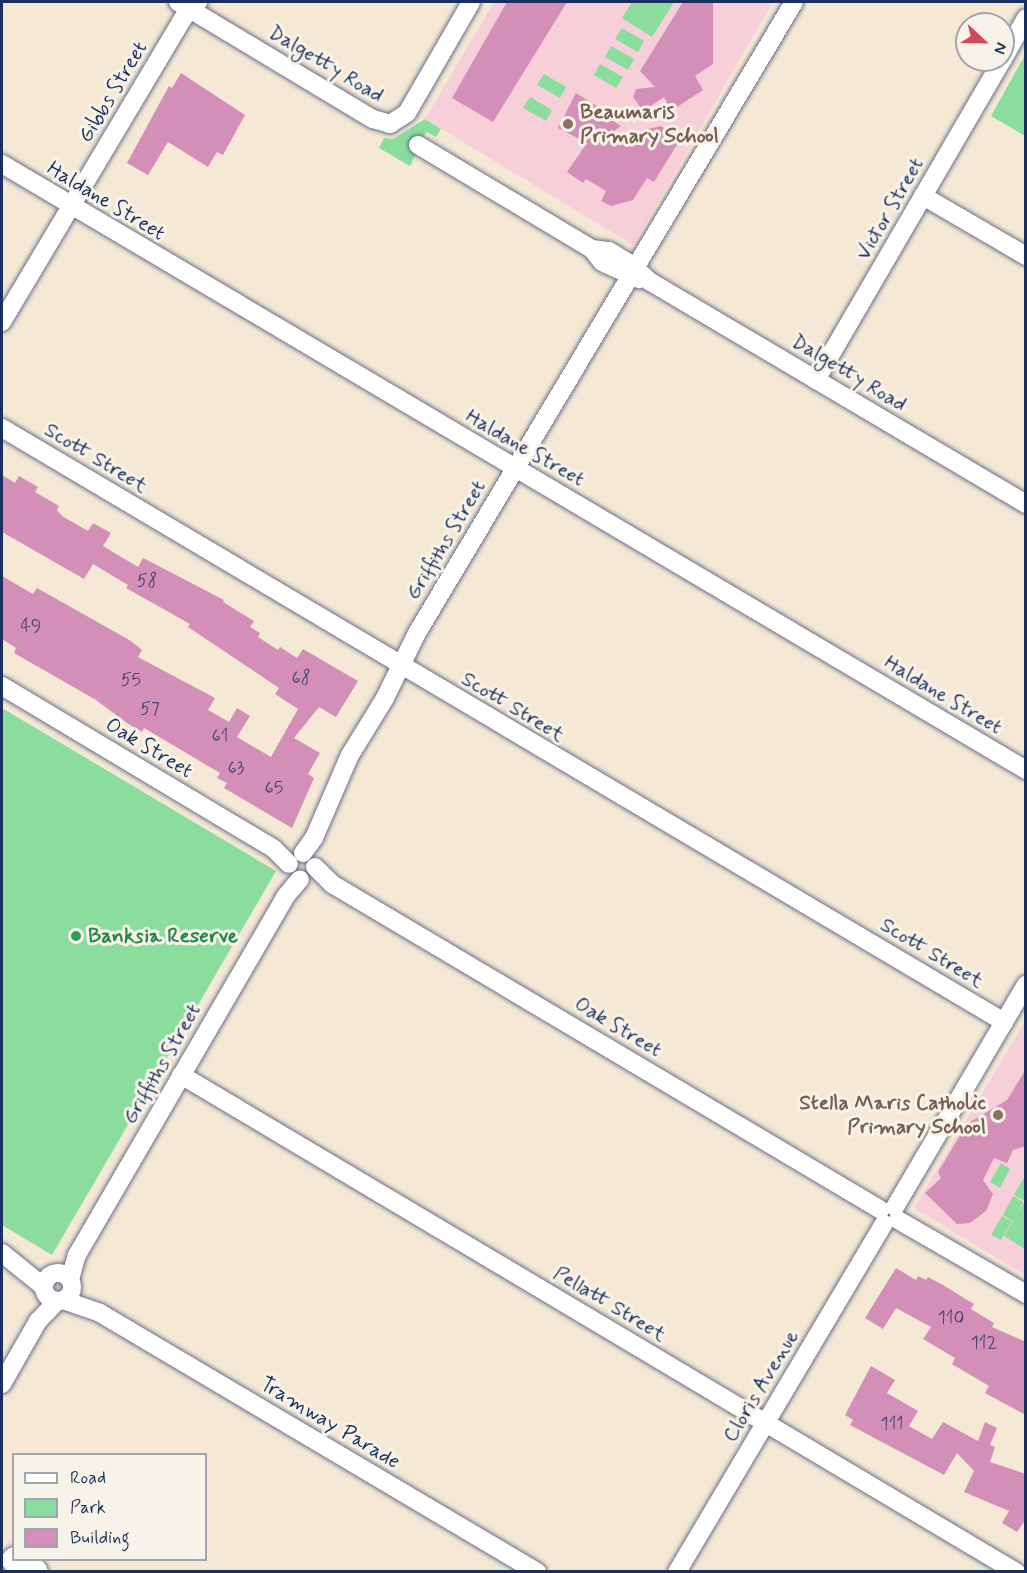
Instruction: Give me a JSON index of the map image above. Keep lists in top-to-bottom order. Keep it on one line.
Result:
{"streets":{"street":["Dalgetty Road","Gibbs Street","Haldane Street","Victor Street","Scott Street","Griffiths Street","Oak Street","Pellatt Street","Cloris Avenue","Tramway Parade"]},"crossings":[["Dalgetty Road","Gibbs Street"],["Dalgetty Road","Victor Street"],["Dalgetty Road","Griffiths Street"],["Gibbs Street","Haldane Street"],["Haldane Street","Griffiths Street"],["Scott Street","Griffiths Street"],["Scott Street","Cloris Avenue"],["Griffiths Street","Oak Street"],["Griffiths Street","Pellatt Street"],["Griffiths Street","Tramway Parade"],["Oak Street","Cloris Avenue"],["Pellatt Street","Cloris Avenue"]],"places":["Beaumaris Primary School","Banksia Reserve","Stella Maris Catholic Primary School"],"house_numbers":["58","49","68","55","57","61","63","65","110","112","111"],"legend":["Road","Park","Building"],"north":"right"}
